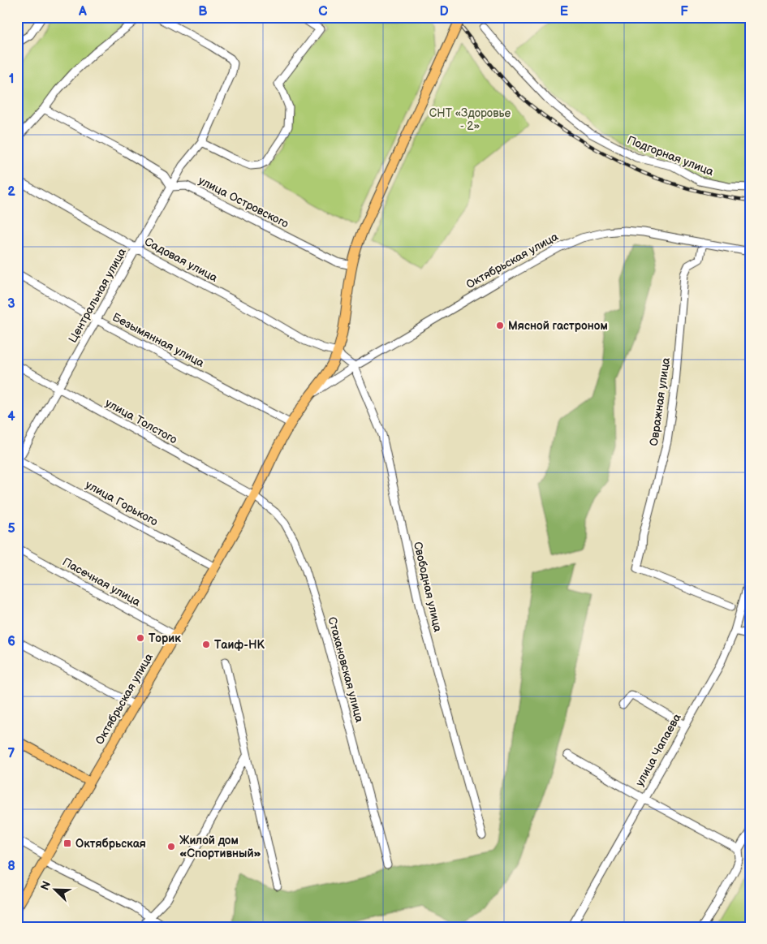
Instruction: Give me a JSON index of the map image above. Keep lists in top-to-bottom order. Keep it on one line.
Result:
{"streets":{"main road":["Октябрьская улица"],"street":["Подгорная улица","улица Островского","Садовая улица","Центральная улица","Безымянная улица","Овражная улица","улица Толстого","улица Горького","Пасечная улица","Свободная улица","Стахановская улица","улица Чапаева"]},"crossings":[["улица Островского","Октябрьская улица"],["улица Островского","Центральная улица"],["Садовая улица","Октябрьская улица"],["Садовая улица","Центральная улица"],["Садовая улица","Свободная улица"],["Октябрьская улица","Безымянная улица"],["Октябрьская улица","Овражная улица"],["Октябрьская улица","улица Толстого"],["Октябрьская улица","улица Горького"],["Октябрьская улица","Пасечная улица"],["Октябрьская улица","Свободная улица"],["Октябрьская улица","Стахановская улица"],["Центральная улица","Безымянная улица"],["Центральная улица","улица Толстого"],["Центральная улица","улица Горького"],["улица Толстого","Стахановская улица"]],"parks":["СНТ «Здоровье - 2»"],"places":{"other":["Мясной гастроном","Торик","Таиф-НК","Жилой дом «Спортивный»"],"transit":["Октябрьская"]},"north":"top left","grid":{"columns":["A","B","C","D","E","F"],"rows":["1","2","3","4","5","6","7","8"]}}
